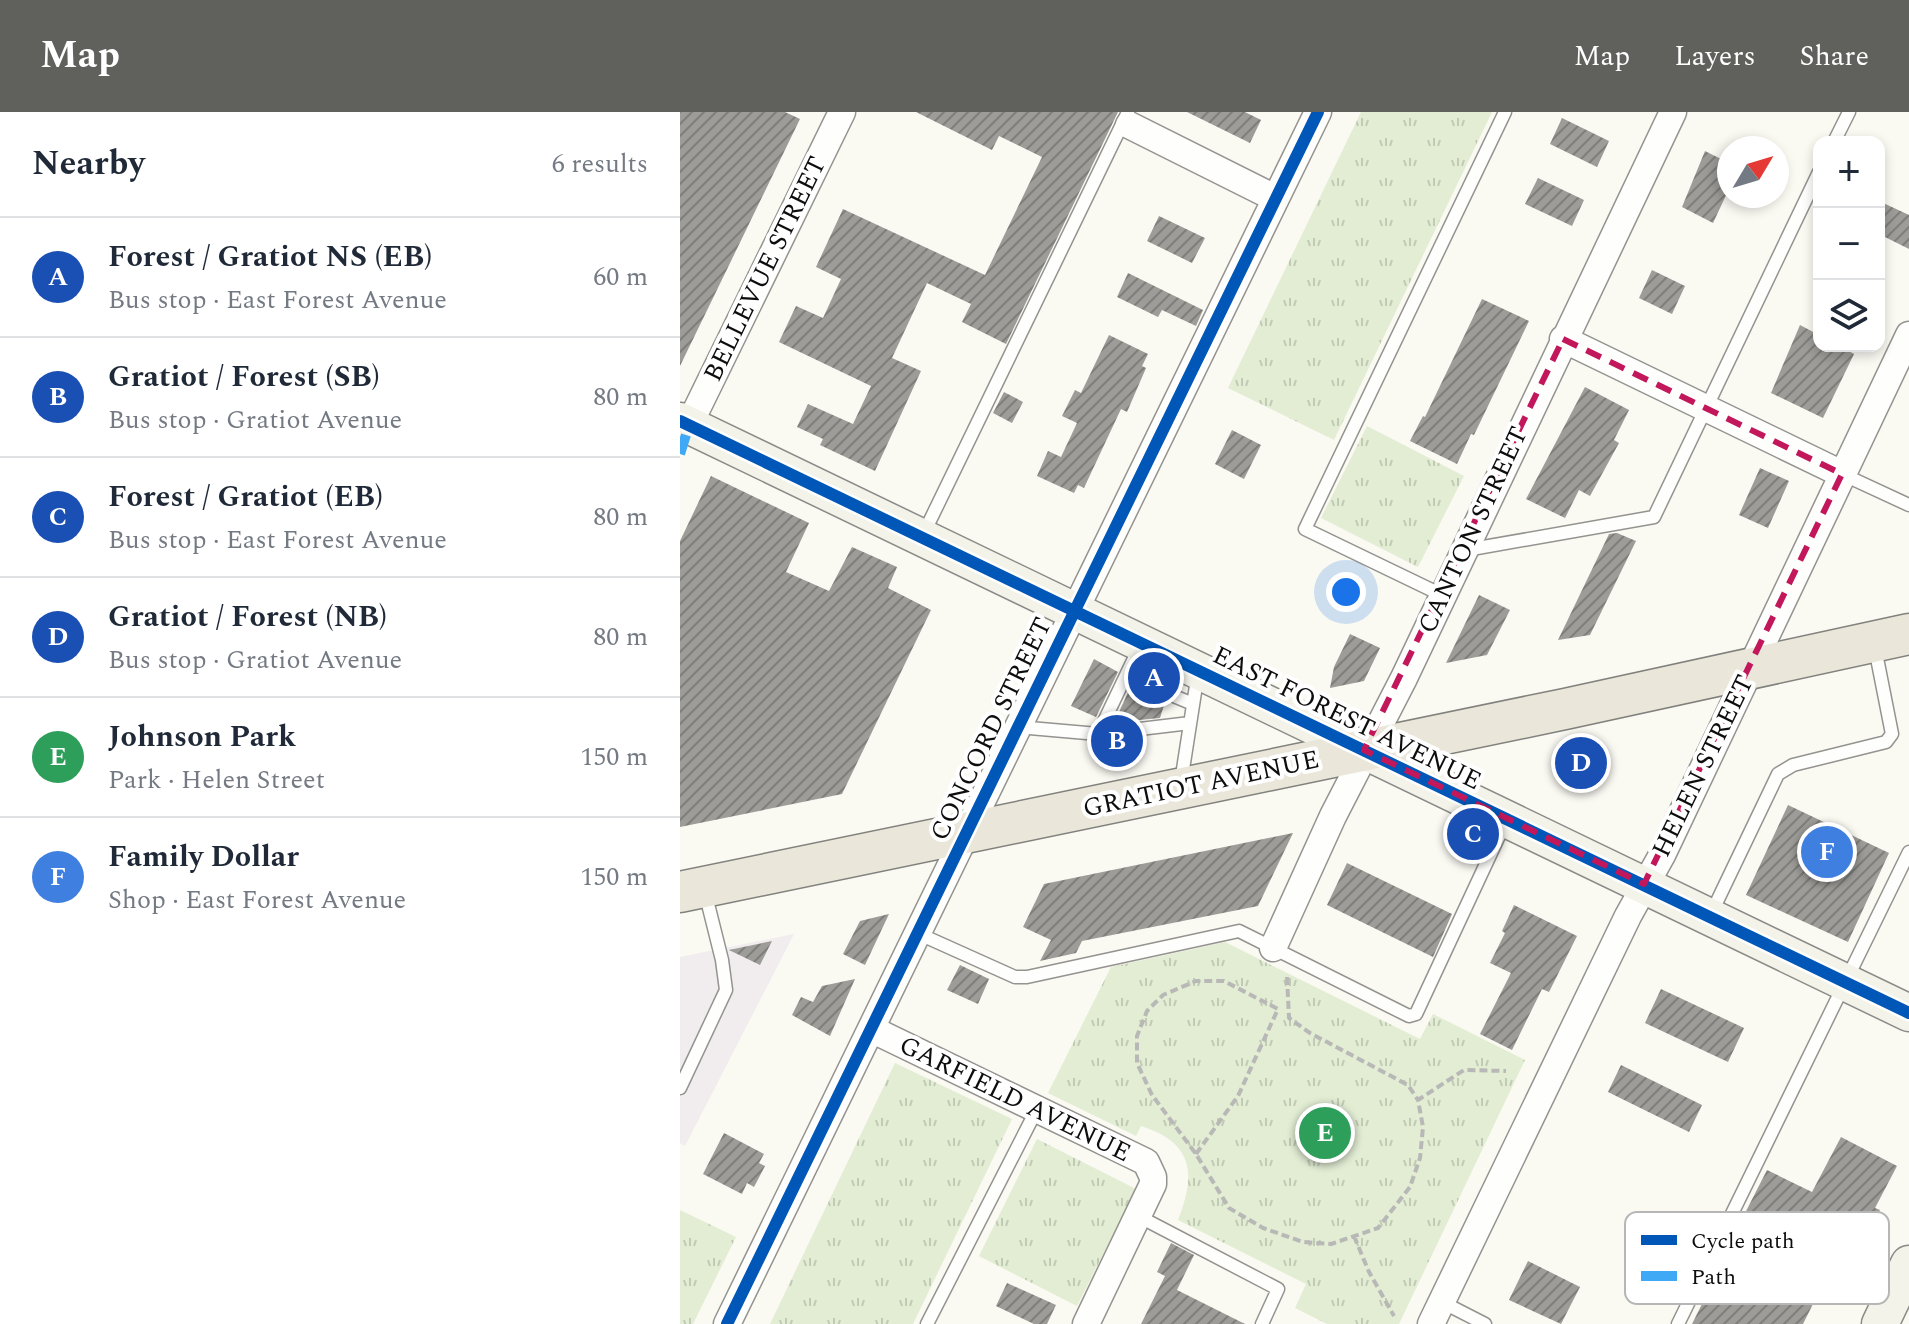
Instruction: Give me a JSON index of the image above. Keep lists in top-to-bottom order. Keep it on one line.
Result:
{"streets":{"main road":["EAST FOREST AVENUE","GRATIOT AVENUE"],"street":["BELLEVUE STREET","CANTON STREET","CONCORD STREET","HELEN STREET","GARFIELD AVENUE"]},"crossings":[["BELLEVUE STREET","EAST FOREST AVENUE"],["CANTON STREET","EAST FOREST AVENUE"],["CANTON STREET","GRATIOT AVENUE"],["EAST FOREST AVENUE","CONCORD STREET"],["EAST FOREST AVENUE","HELEN STREET"],["EAST FOREST AVENUE","GRATIOT AVENUE"],["CONCORD STREET","GRATIOT AVENUE"],["CONCORD STREET","GARFIELD AVENUE"],["HELEN STREET","GRATIOT AVENUE"]],"legend":["Cycle path","Path"],"north":"top right","page":{"header":"Map","nav":["Map","Layers","Share"],"heading":["Nearby","6 results"],"map_buttons":["+","−"],"list":[{"mark":"A","name":"Forest / Gratiot NS (EB)","note":"Bus stop · East Forest Avenue","value":"60 m"},{"mark":"B","name":"Gratiot / Forest (SB)","note":"Bus stop · Gratiot Avenue","value":"80 m"},{"mark":"C","name":"Forest / Gratiot (EB)","note":"Bus stop · East Forest Avenue","value":"80 m"},{"mark":"D","name":"Gratiot / Forest (NB)","note":"Bus stop · Gratiot Avenue","value":"80 m"},{"mark":"E","name":"Johnson Park","note":"Park · Helen Street","value":"150 m"},{"mark":"F","name":"Family Dollar","note":"Shop · East Forest Avenue","value":"150 m"}],"pins":["A","B","D","C","F","E"]}}
